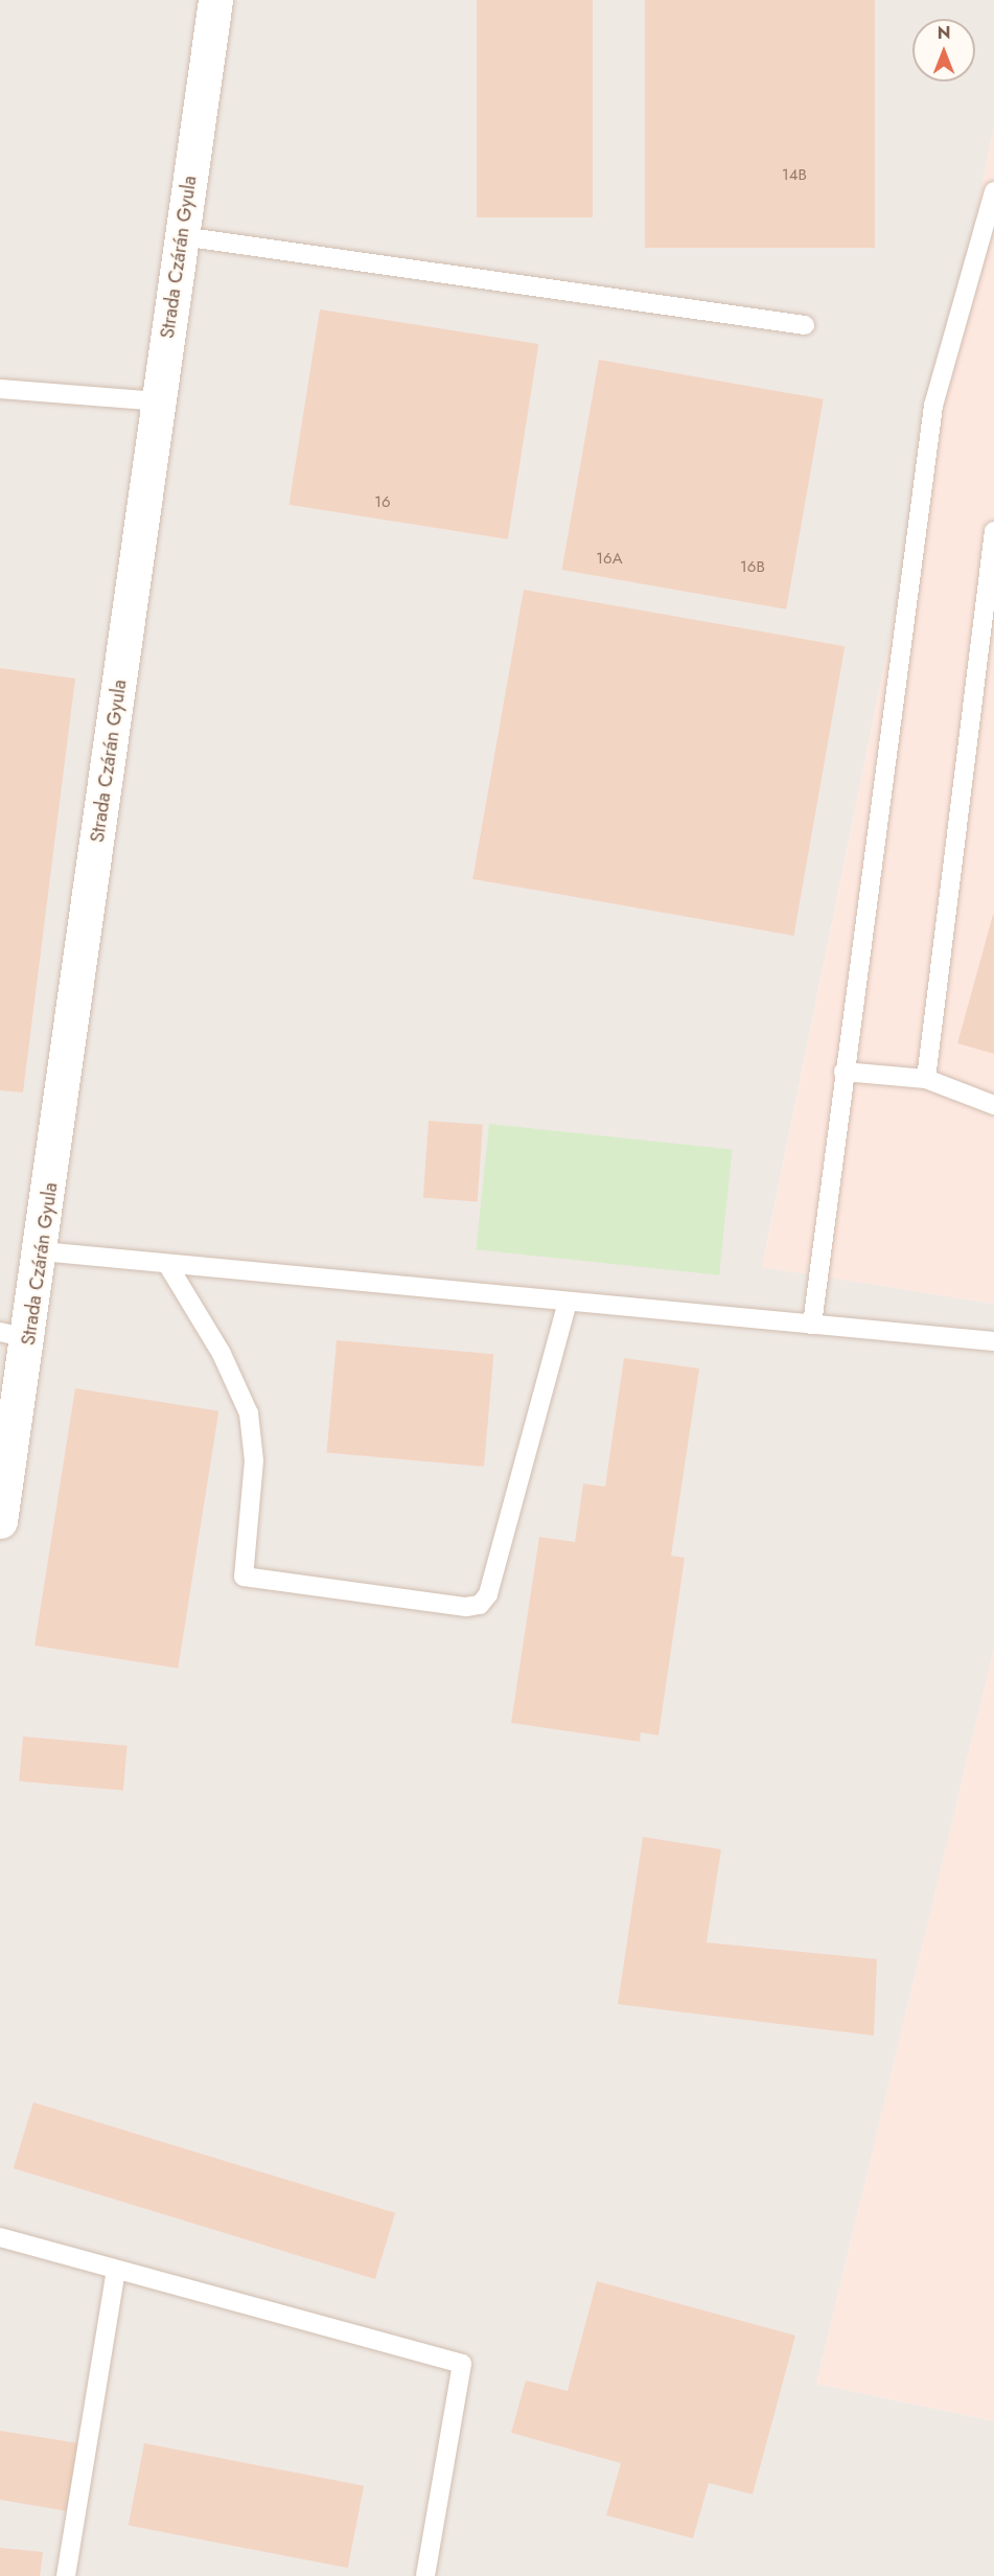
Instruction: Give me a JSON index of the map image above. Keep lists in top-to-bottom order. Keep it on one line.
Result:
{"streets":{"street":["Strada Czárán Gyula"]},"house_numbers":["14B","16","16A","16B"],"north":"top"}
